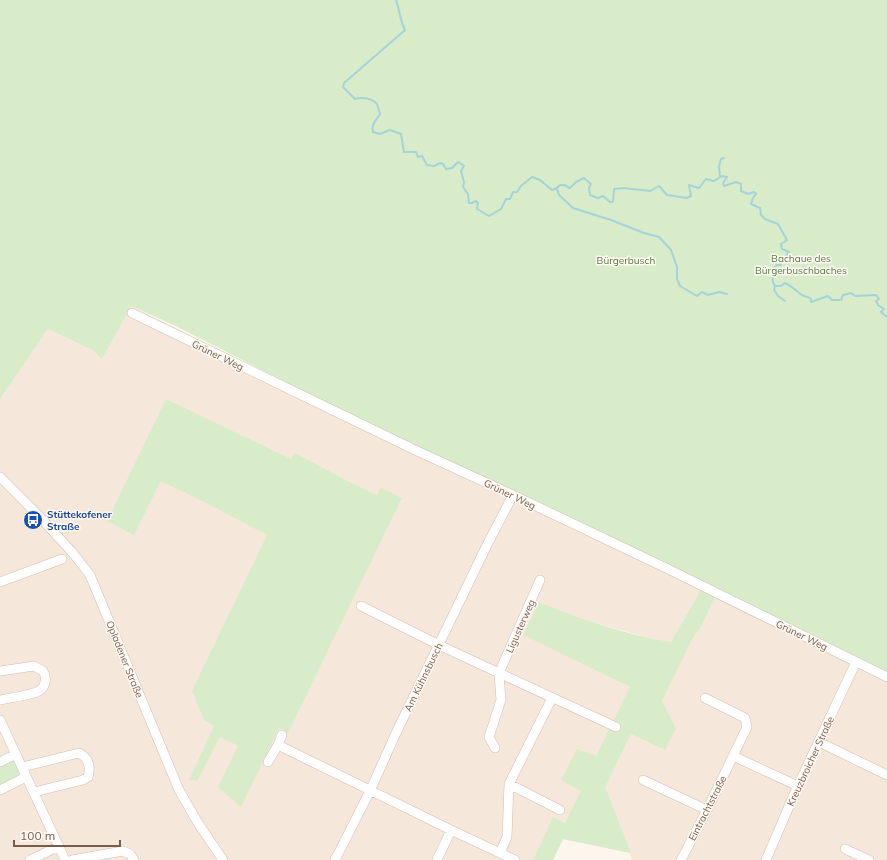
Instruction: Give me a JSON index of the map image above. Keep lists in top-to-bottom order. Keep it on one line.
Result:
{"streets":{"street":["Grüner Weg","Ligusterweg","Opladener Straße","Am Kühnsbusch","Kreuzbroicher Straße","Eintrachtstraße"]},"crossings":[["Grüner Weg","Am Kühnsbusch"],["Grüner Weg","Kreuzbroicher Straße"]],"parks":["Bachaue des Bürgerbuschbaches","Bürgerbusch"],"places":{"bus stop":["Stüttekofener Straße"]},"scale_bar":"100 m"}
